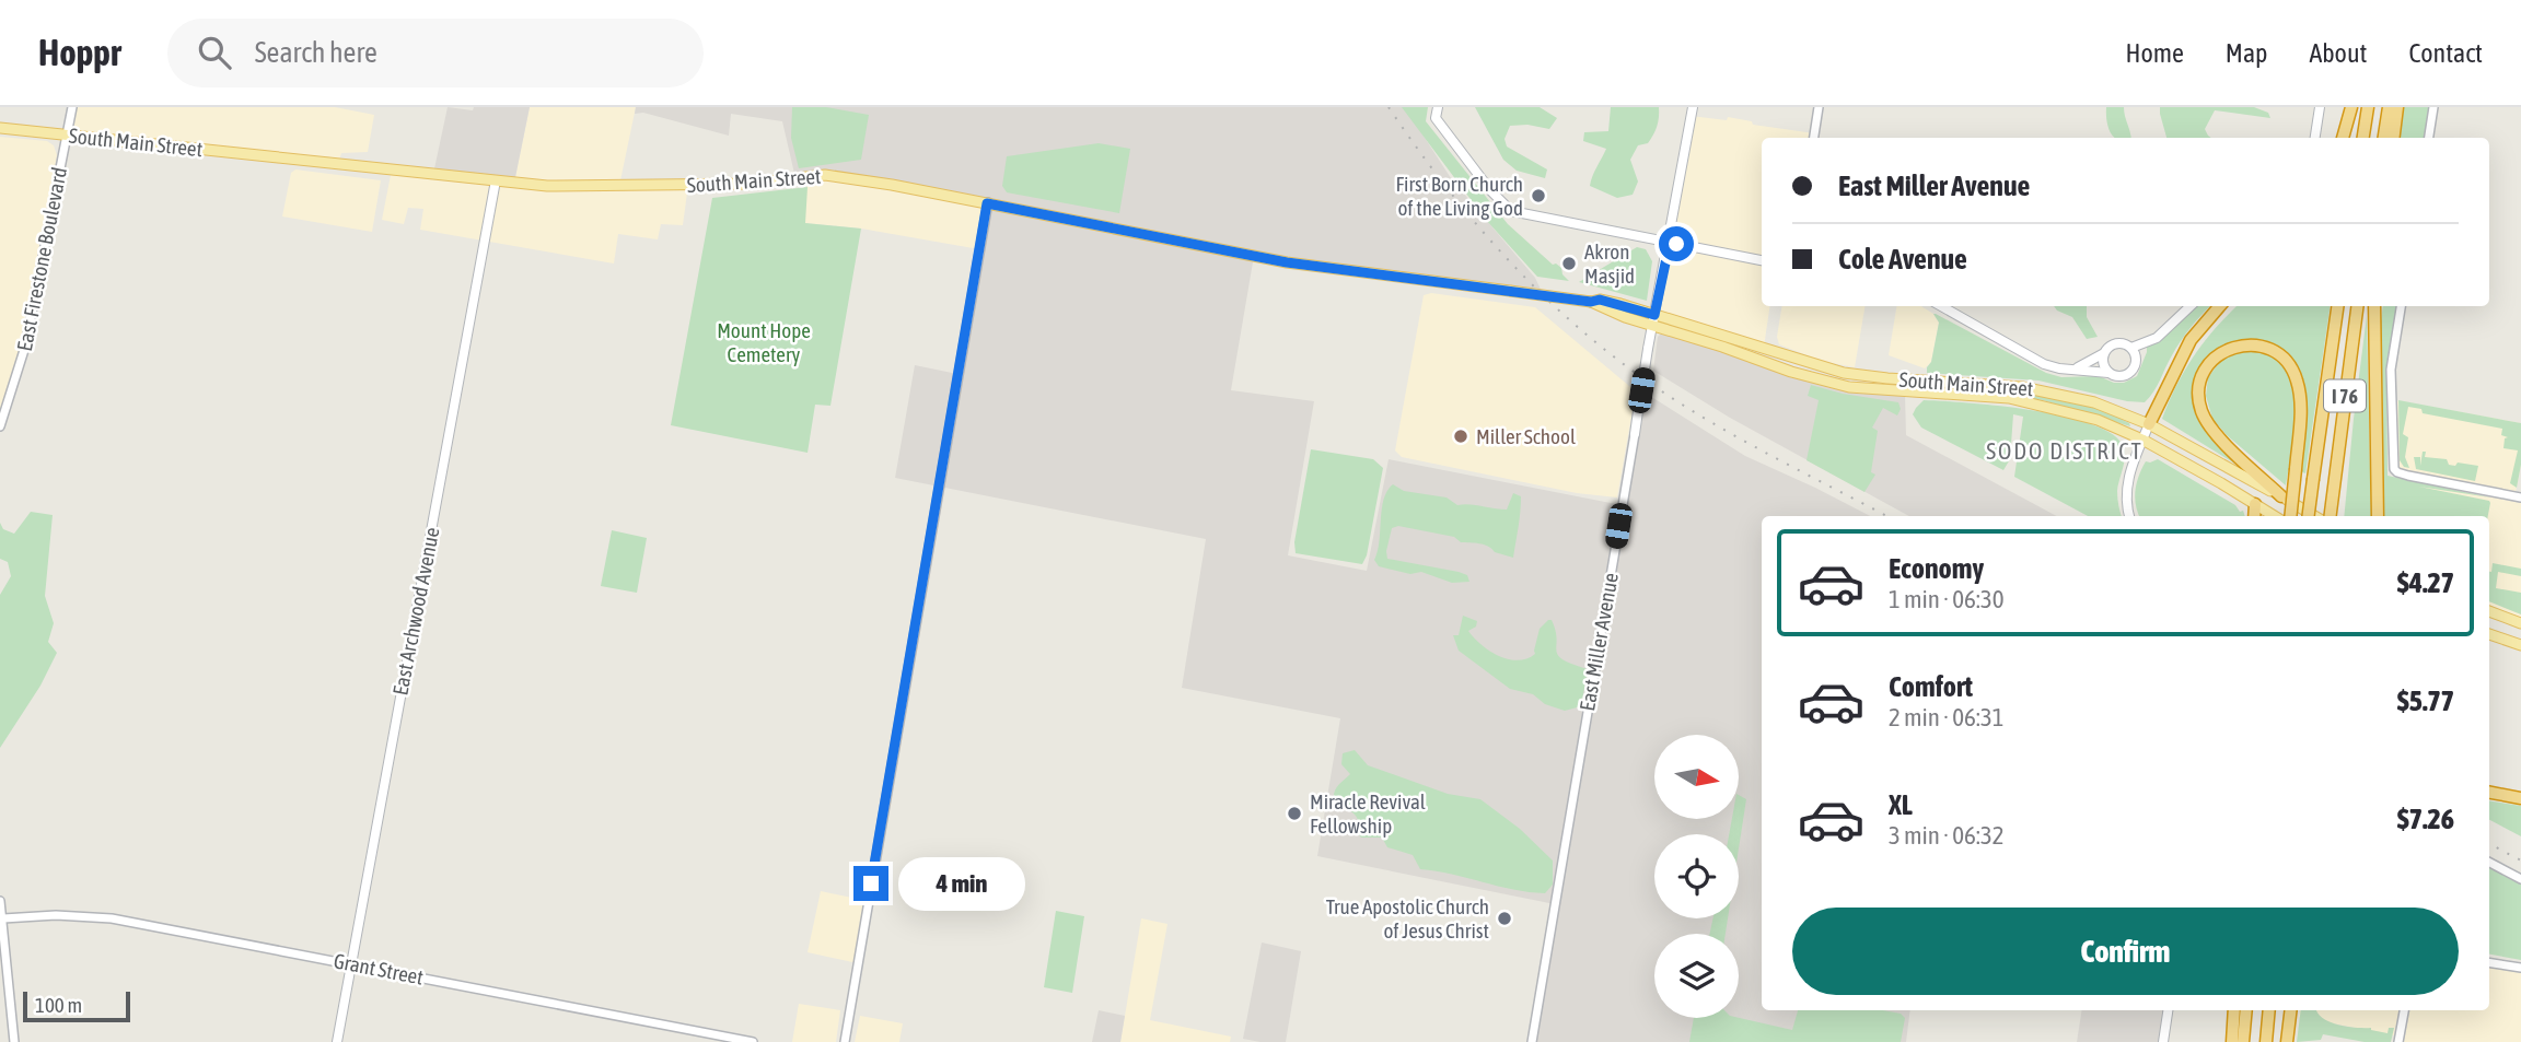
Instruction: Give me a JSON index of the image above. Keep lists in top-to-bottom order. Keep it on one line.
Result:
{"streets":{"highway":["I 76"],"main road":["South Main Street","East Archwood Avenue","East Miller Avenue"],"street":["East Firestone Boulevard","Grant Street"]},"crossings":[["South Main Street","East Firestone Boulevard"],["South Main Street","East Archwood Avenue"],["South Main Street","East Miller Avenue"],["East Archwood Avenue","Grant Street"]],"districts":["SODO DISTRICT"],"parks":["Mount Hope Cemetery"],"places":["First Born Church of the Living God","Akron Masjid","Miller School","Miracle Revival Fellowship","True Apostolic Church of Jesus Christ"],"scale_bar":"100 m","north":"right","page":{"header":"Hoppr","search":"Search here","nav":["Home","Map","About","Contact"],"banner":["East Miller Avenue","Cole Avenue"],"list":[{"name":"Economy","note":"1 min · 06:30","value":"$4.27"},{"name":"Comfort","note":"2 min · 06:31","value":"$5.77"},{"name":"XL","note":"3 min · 06:32","value":"$7.26"}],"bubble":"4 min","buttons":"Confirm","scale":"100 m"}}
